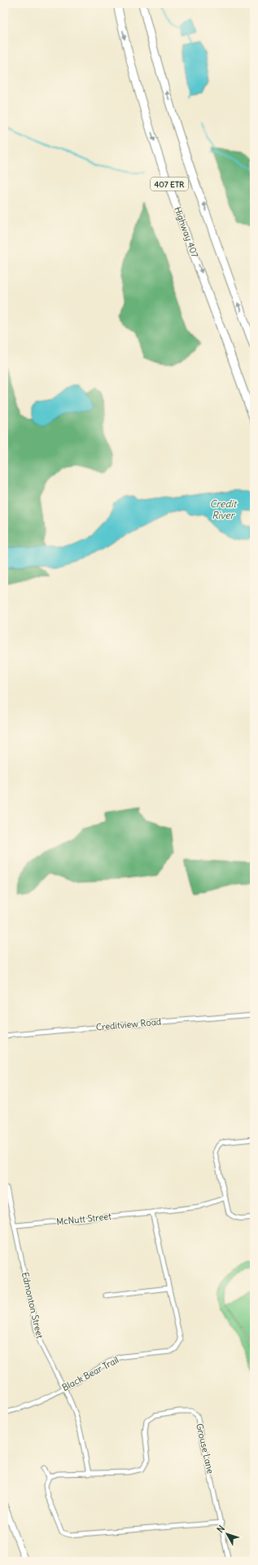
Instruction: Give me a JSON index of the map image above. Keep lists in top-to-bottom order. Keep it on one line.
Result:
{"streets":{"highway":["407 ETR","Highway 407"],"street":["Creditview Road","McNutt Street","Edmonton Street","Black Bear Trail","Grouse Lane"]},"crossings":[["McNutt Street","Edmonton Street"],["McNutt Street","Black Bear Trail"],["Edmonton Street","Black Bear Trail"],["Edmonton Street","Grouse Lane"]],"water":["Credit River"],"north":"top left"}
